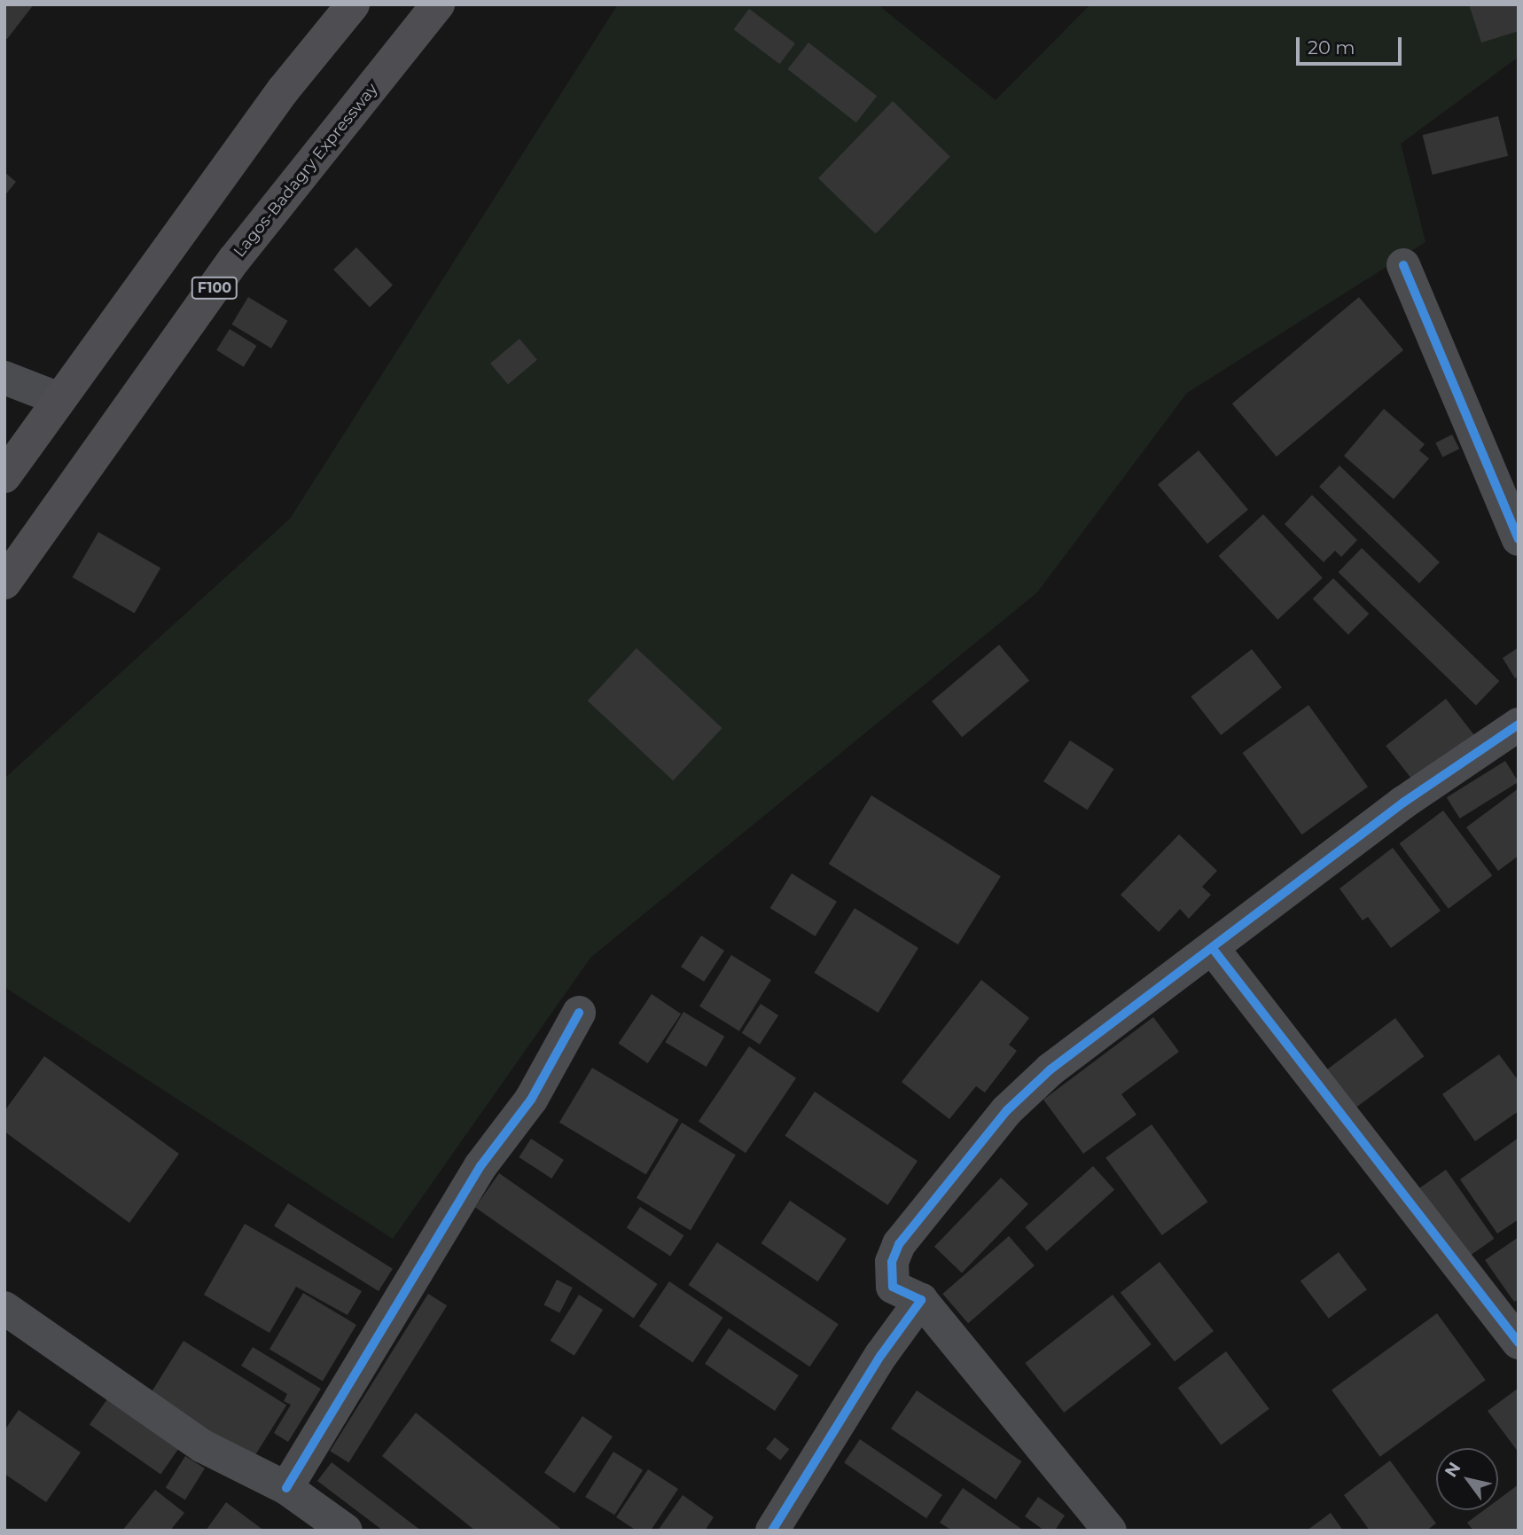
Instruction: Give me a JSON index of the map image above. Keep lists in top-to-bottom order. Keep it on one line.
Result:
{"streets":{"highway":["Lagos-Badagry Expressway","F100"]},"scale_bar":"20 m","north":"top left"}
